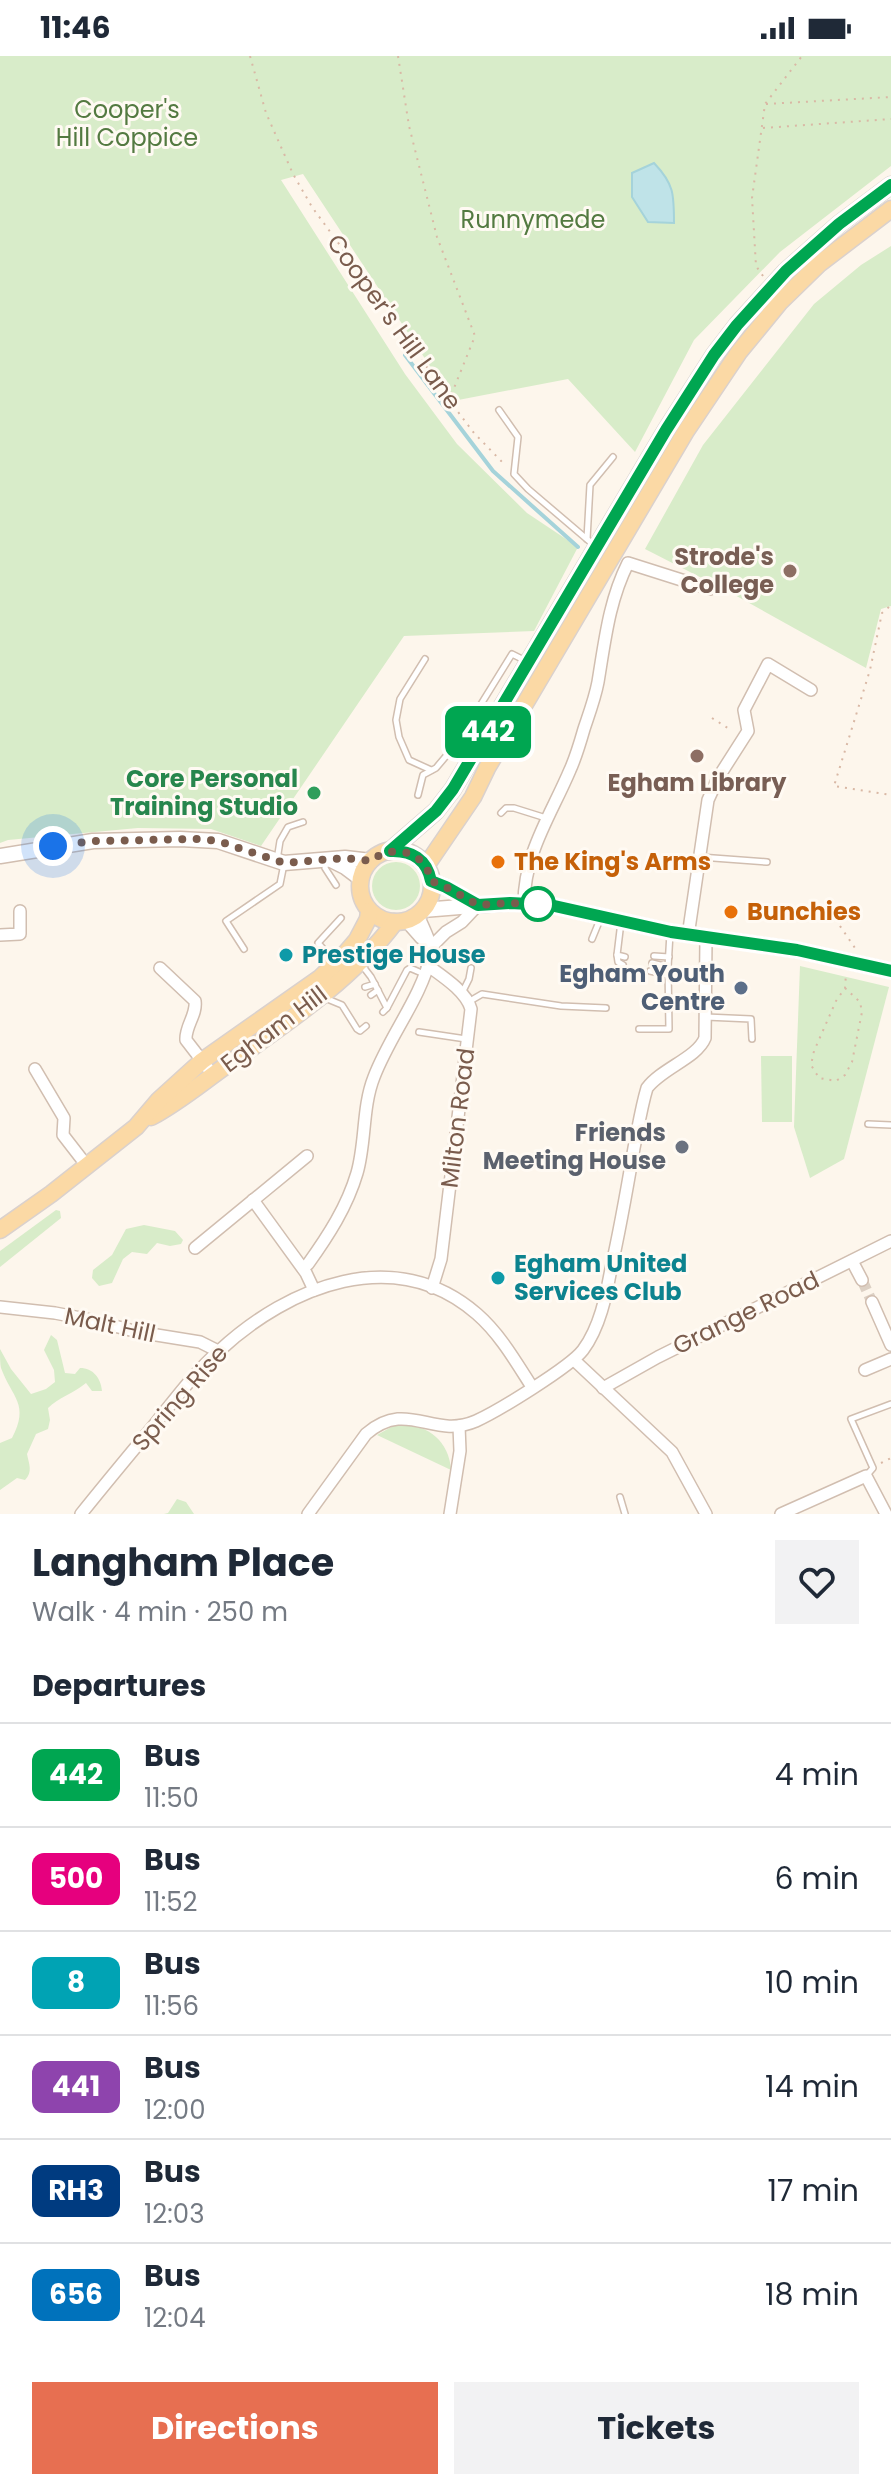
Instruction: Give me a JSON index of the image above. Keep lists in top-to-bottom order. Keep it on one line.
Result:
{"streets":{"main road":["Egham Hill"],"street":["Milton Road","Grange Road","Malt Hill","Spring Rise"],"path":["Cooper's Hill Lane"]},"crossings":[["Milton Road","Spring Rise"],["Malt Hill","Spring Rise"]],"parks":["Cooper's Hill Coppice","Runnymede"],"places":["Strode's College","Egham Library","Core Personal Training Studio","The King's Arms","Bunchies","Prestige House","Egham Youth Centre","Friends Meeting House","Egham United Services Club"],"lines":["bus line 442"],"page":{"status":"11:46","on_map":"442","heading":[["Langham Place","Walk · 4 min · 250 m"],"Departures"],"list":[{"mark":"442","name":"Bus","note":"11:50","value":"4 min"},{"mark":"500","name":"Bus","note":"11:52","value":"6 min"},{"mark":"8","name":"Bus","note":"11:56","value":"10 min"},{"mark":"441","name":"Bus","note":"12:00","value":"14 min"},{"mark":"RH3","name":"Bus","note":"12:03","value":"17 min"},{"mark":"656","name":"Bus","note":"12:04","value":"18 min"}],"buttons":["Directions","Tickets"]}}
